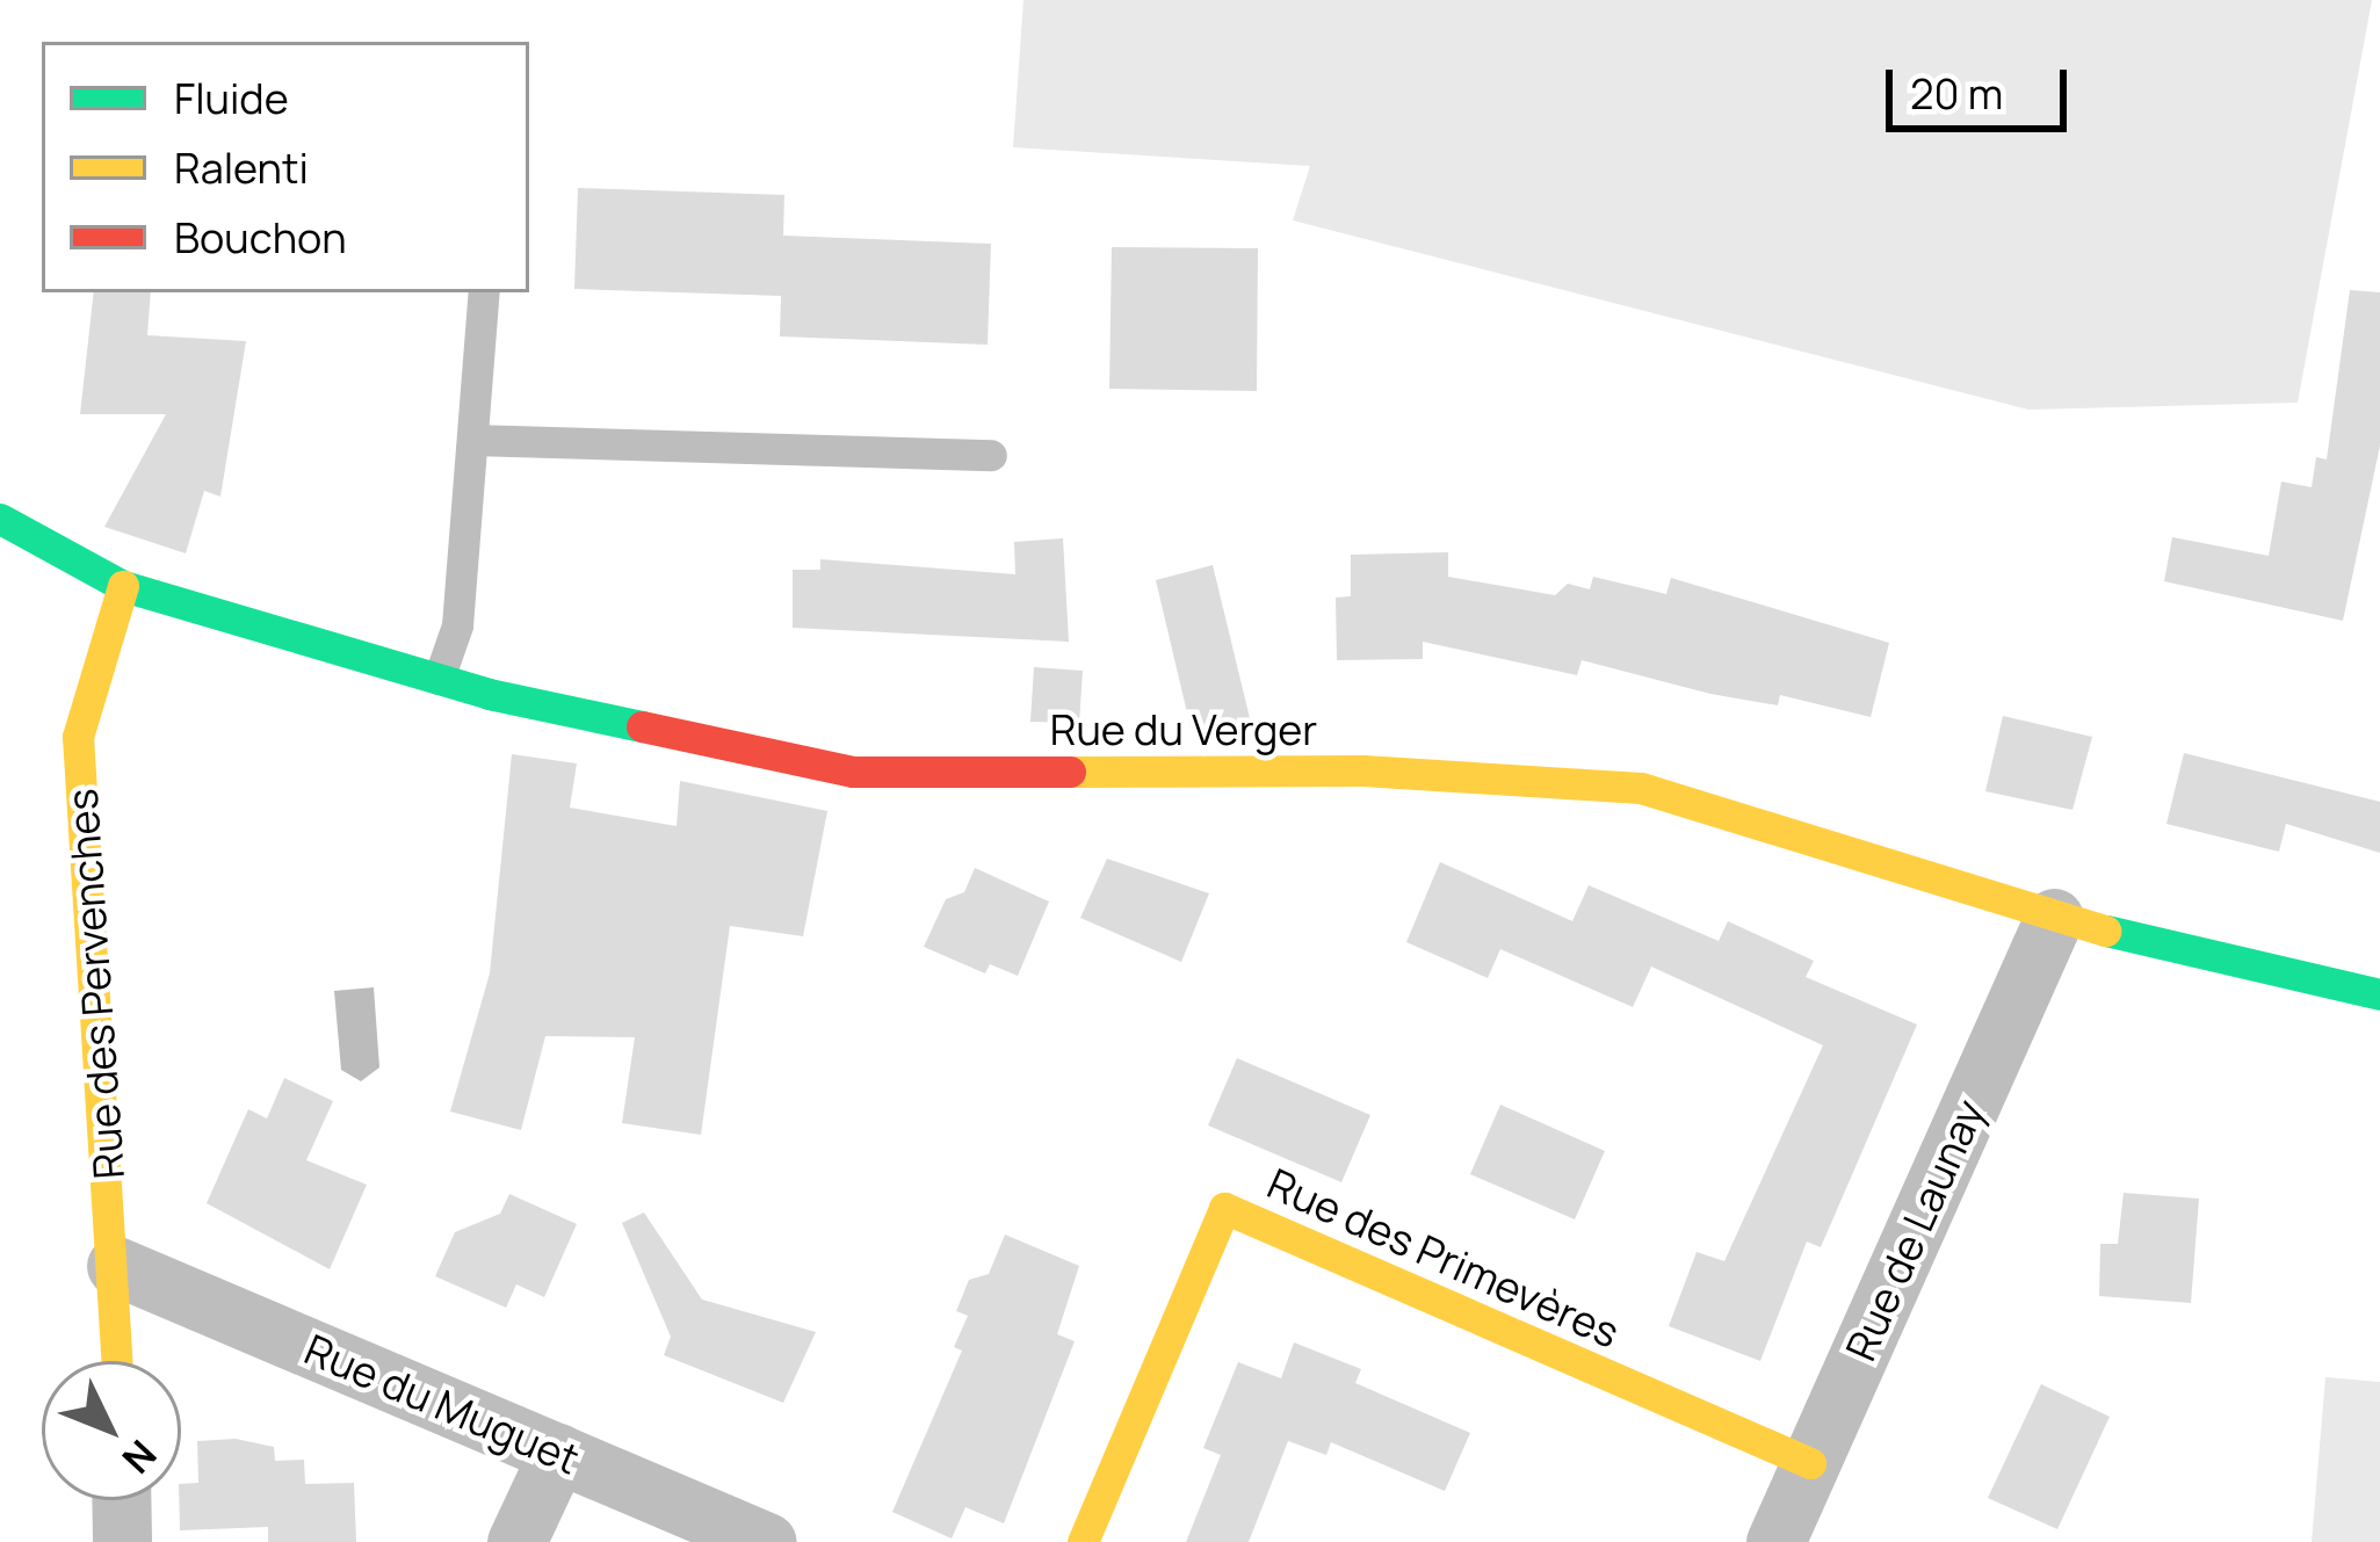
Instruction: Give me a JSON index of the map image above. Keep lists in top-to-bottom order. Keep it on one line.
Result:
{"streets":{"street":["Rue du Verger","Rue des Pervenches","Rue de Launay","Rue des Primevères","Rue du Muguet"]},"crossings":[["Rue du Verger","Rue des Pervenches"],["Rue du Verger","Rue de Launay"],["Rue des Pervenches","Rue du Muguet"],["Rue de Launay","Rue des Primevères"]],"legend":["Fluide","Ralenti","Bouchon"],"scale_bar":"20 m","north":"bottom right"}
